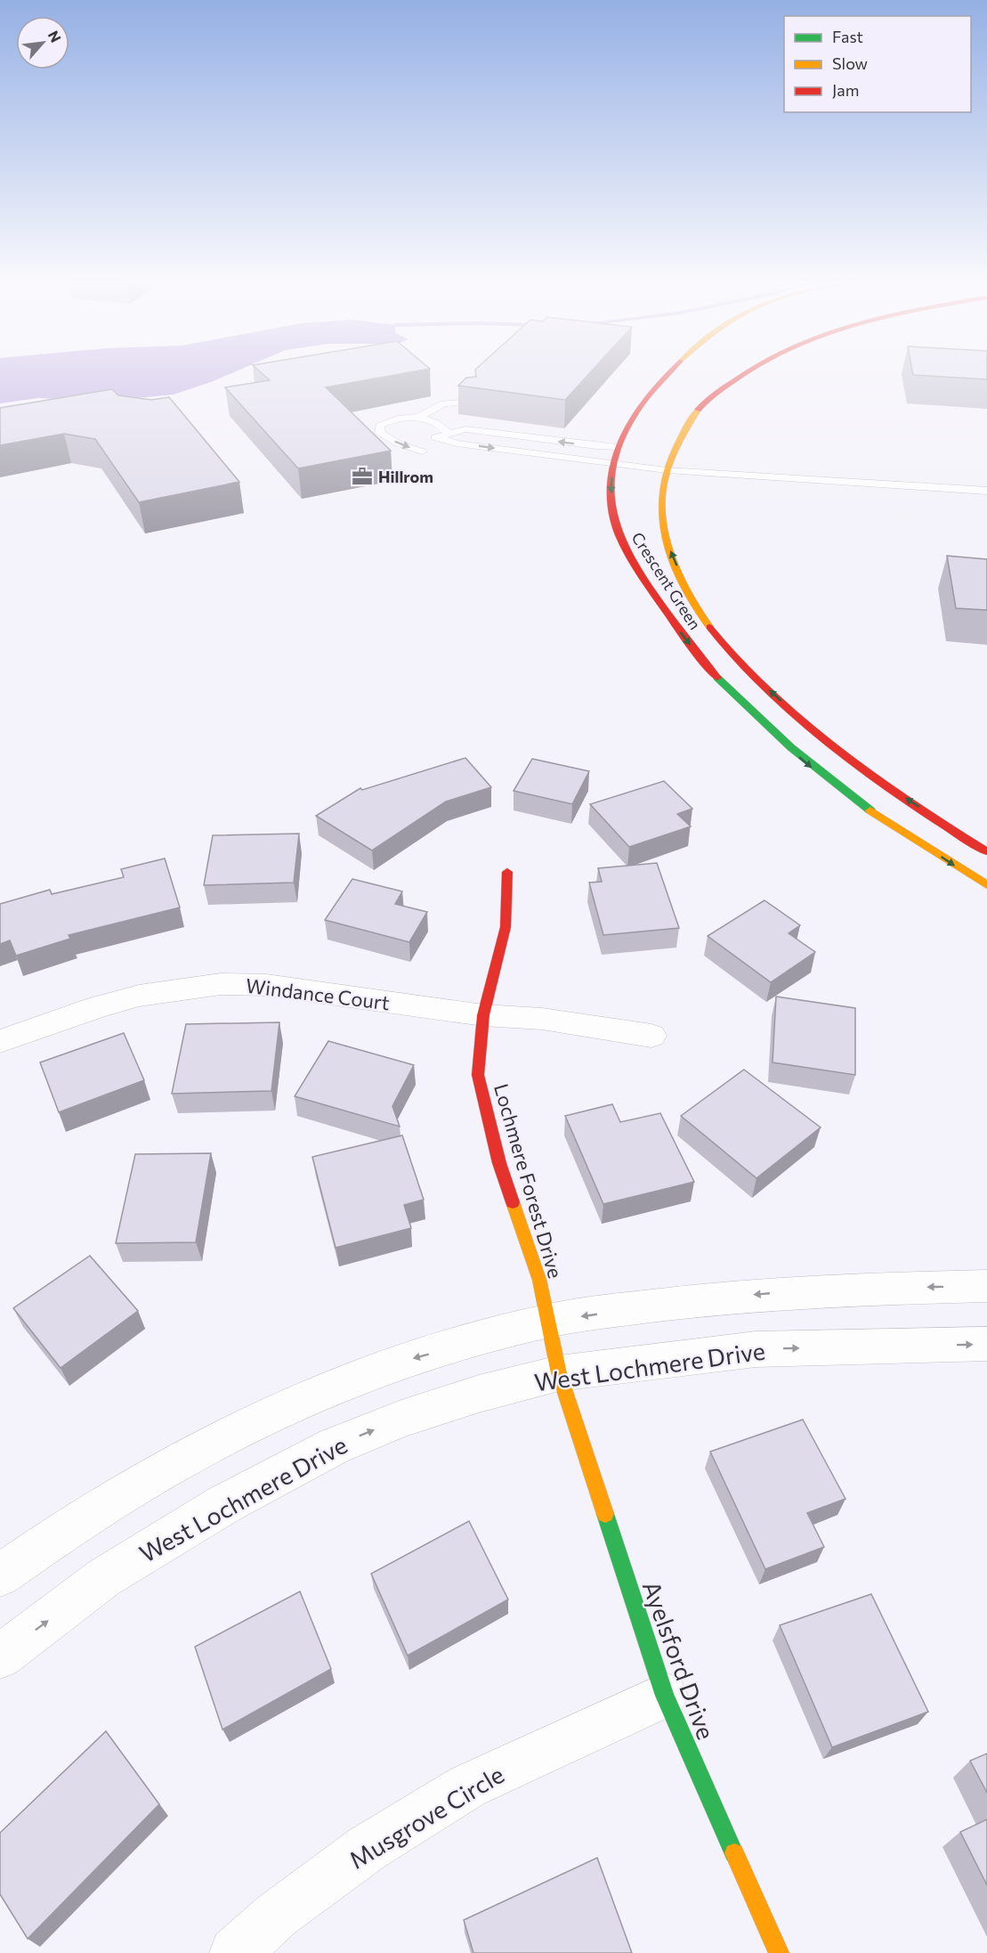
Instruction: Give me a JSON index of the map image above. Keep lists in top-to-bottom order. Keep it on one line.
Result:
{"streets":{"street":["Crescent Green","Windance Court","Lochmere Forest Drive","West Lochmere Drive","Ayelsford Drive","Musgrove Circle"]},"crossings":[["Windance Court","Lochmere Forest Drive"],["Lochmere Forest Drive","West Lochmere Drive"],["Lochmere Forest Drive","Ayelsford Drive"],["West Lochmere Drive","Ayelsford Drive"],["Ayelsford Drive","Musgrove Circle"]],"places":{"office":["Hillrom"]},"legend":["Fast","Slow","Jam"],"north":"top right"}
